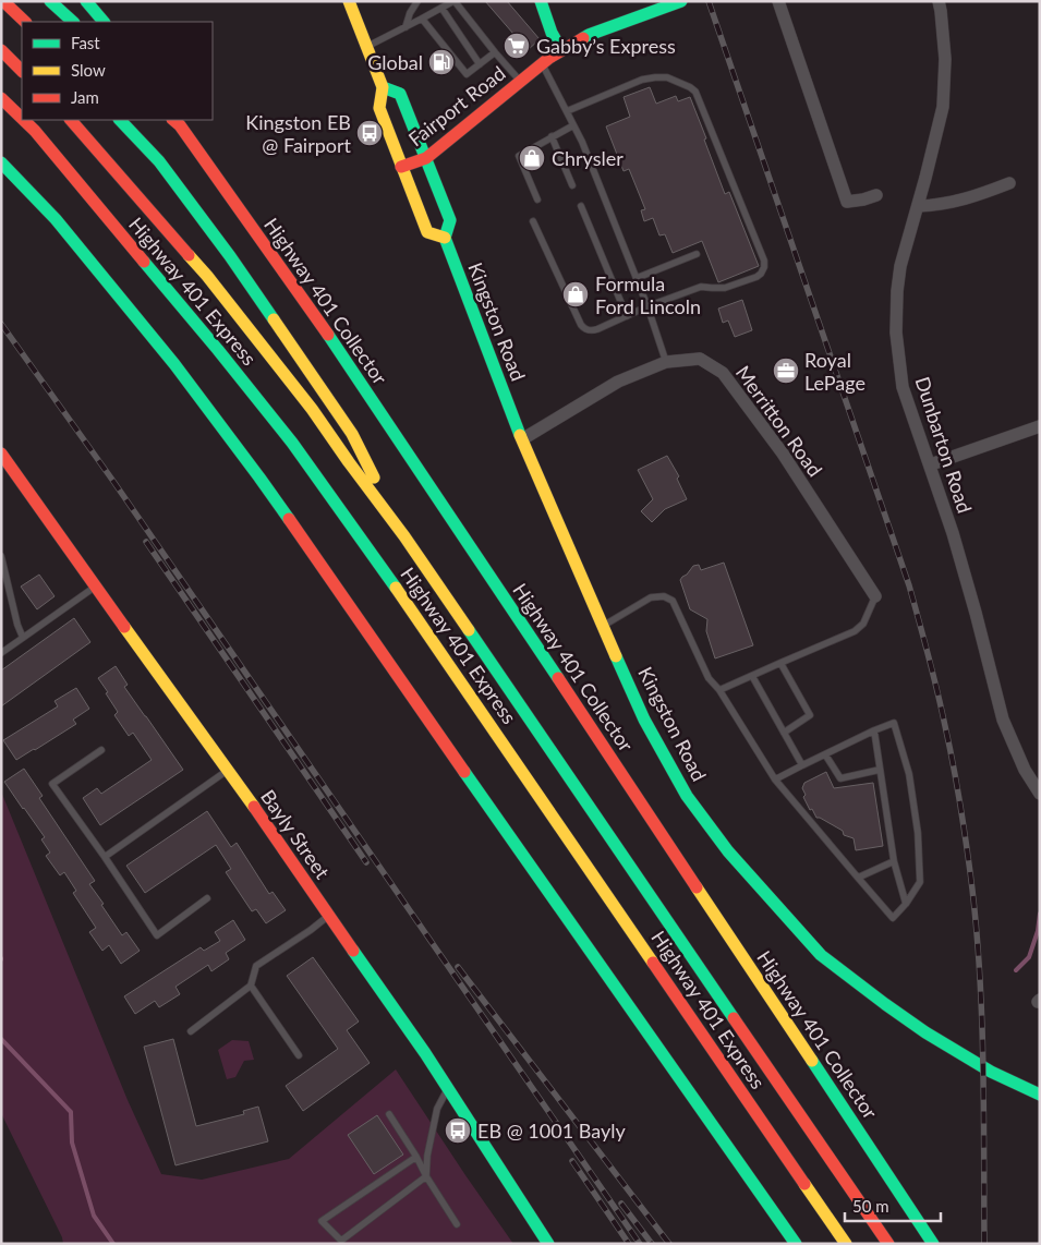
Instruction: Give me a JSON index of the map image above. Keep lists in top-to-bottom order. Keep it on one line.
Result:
{"streets":{"main road":["Fairport Road","Highway 401 Express","Highway 401 Collector","Kingston Road","Bayly Street"],"street":["Merritton Road","Dunbarton Road"]},"crossings":[["Fairport Road","Kingston Road"],["Kingston Road","Merritton Road"]],"places":{"supermarket":["Gabby’s Express"],"fuel station":["Global"],"bus stop":["Kingston EB @ Fairport","EB @ 1001 Bayly"],"shop":["Chrysler","Formula Ford Lincoln"],"office":["Royal LePage"]},"legend":["Fast","Slow","Jam"],"scale_bar":"50 m"}
